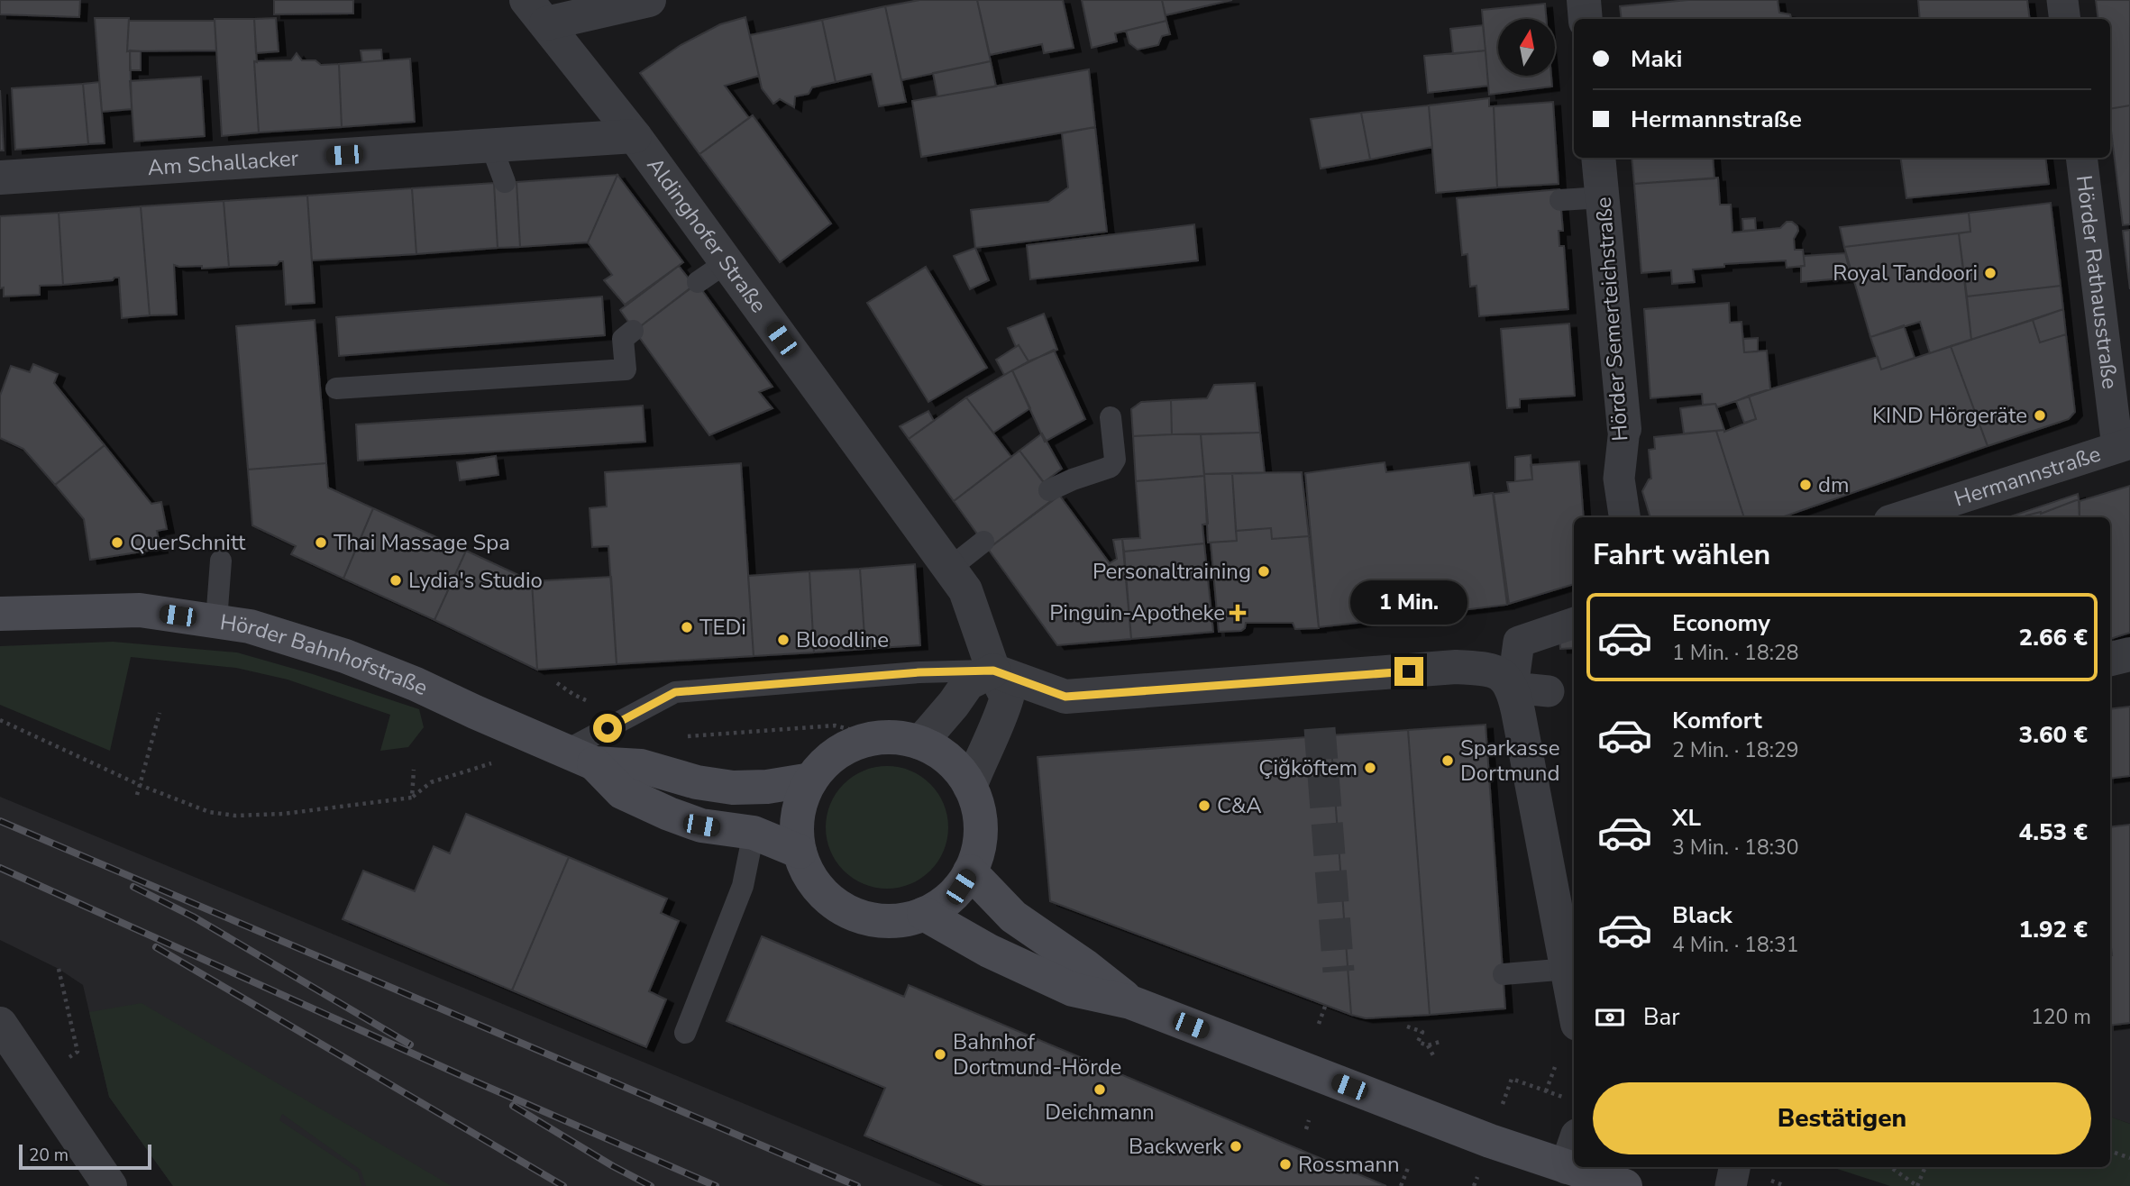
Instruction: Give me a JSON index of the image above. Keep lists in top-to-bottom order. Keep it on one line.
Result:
{"streets":{"main road":["Hörder Bahnhofstraße"],"street":["Am Schallacker","Aldinghofer Straße","Hörder Rathausstraße","Hörder Semerteichstraße","Hermannstraße"]},"crossings":[["Am Schallacker","Aldinghofer Straße"],["Aldinghofer Straße","Hörder Bahnhofstraße"],["Hörder Rathausstraße","Hermannstraße"]],"places":{"other":["Royal Tandoori","KIND Hörgeräte","dm","QuerSchnitt","Thai Massage Spa","Personaltraining","Lydia's Studio","TEDi","Bloodline","Sparkasse Dortmund","Çiğköftem","C&A","Bahnhof Dortmund-Hörde","Deichmann","Backwerk","Rossmann"],"health":["Pinguin-Apotheke"]},"scale_bar":"20 m","north":"top","page":{"banner":["Maki","Hermannstraße"],"heading":"Fahrt wählen","bubble":"1 Min.","list":[{"name":"Economy","note":"1 Min. · 18:28","value":"2.66 €"},{"name":"Komfort","note":"2 Min. · 18:29","value":"3.60 €"},{"name":"XL","note":"3 Min. · 18:30","value":"4.53 €"},{"name":"Black","note":"4 Min. · 18:31","value":"1.92 €"}],"pay":["Bar","120 m"],"buttons":"Bestätigen","scale":"20 m"}}
